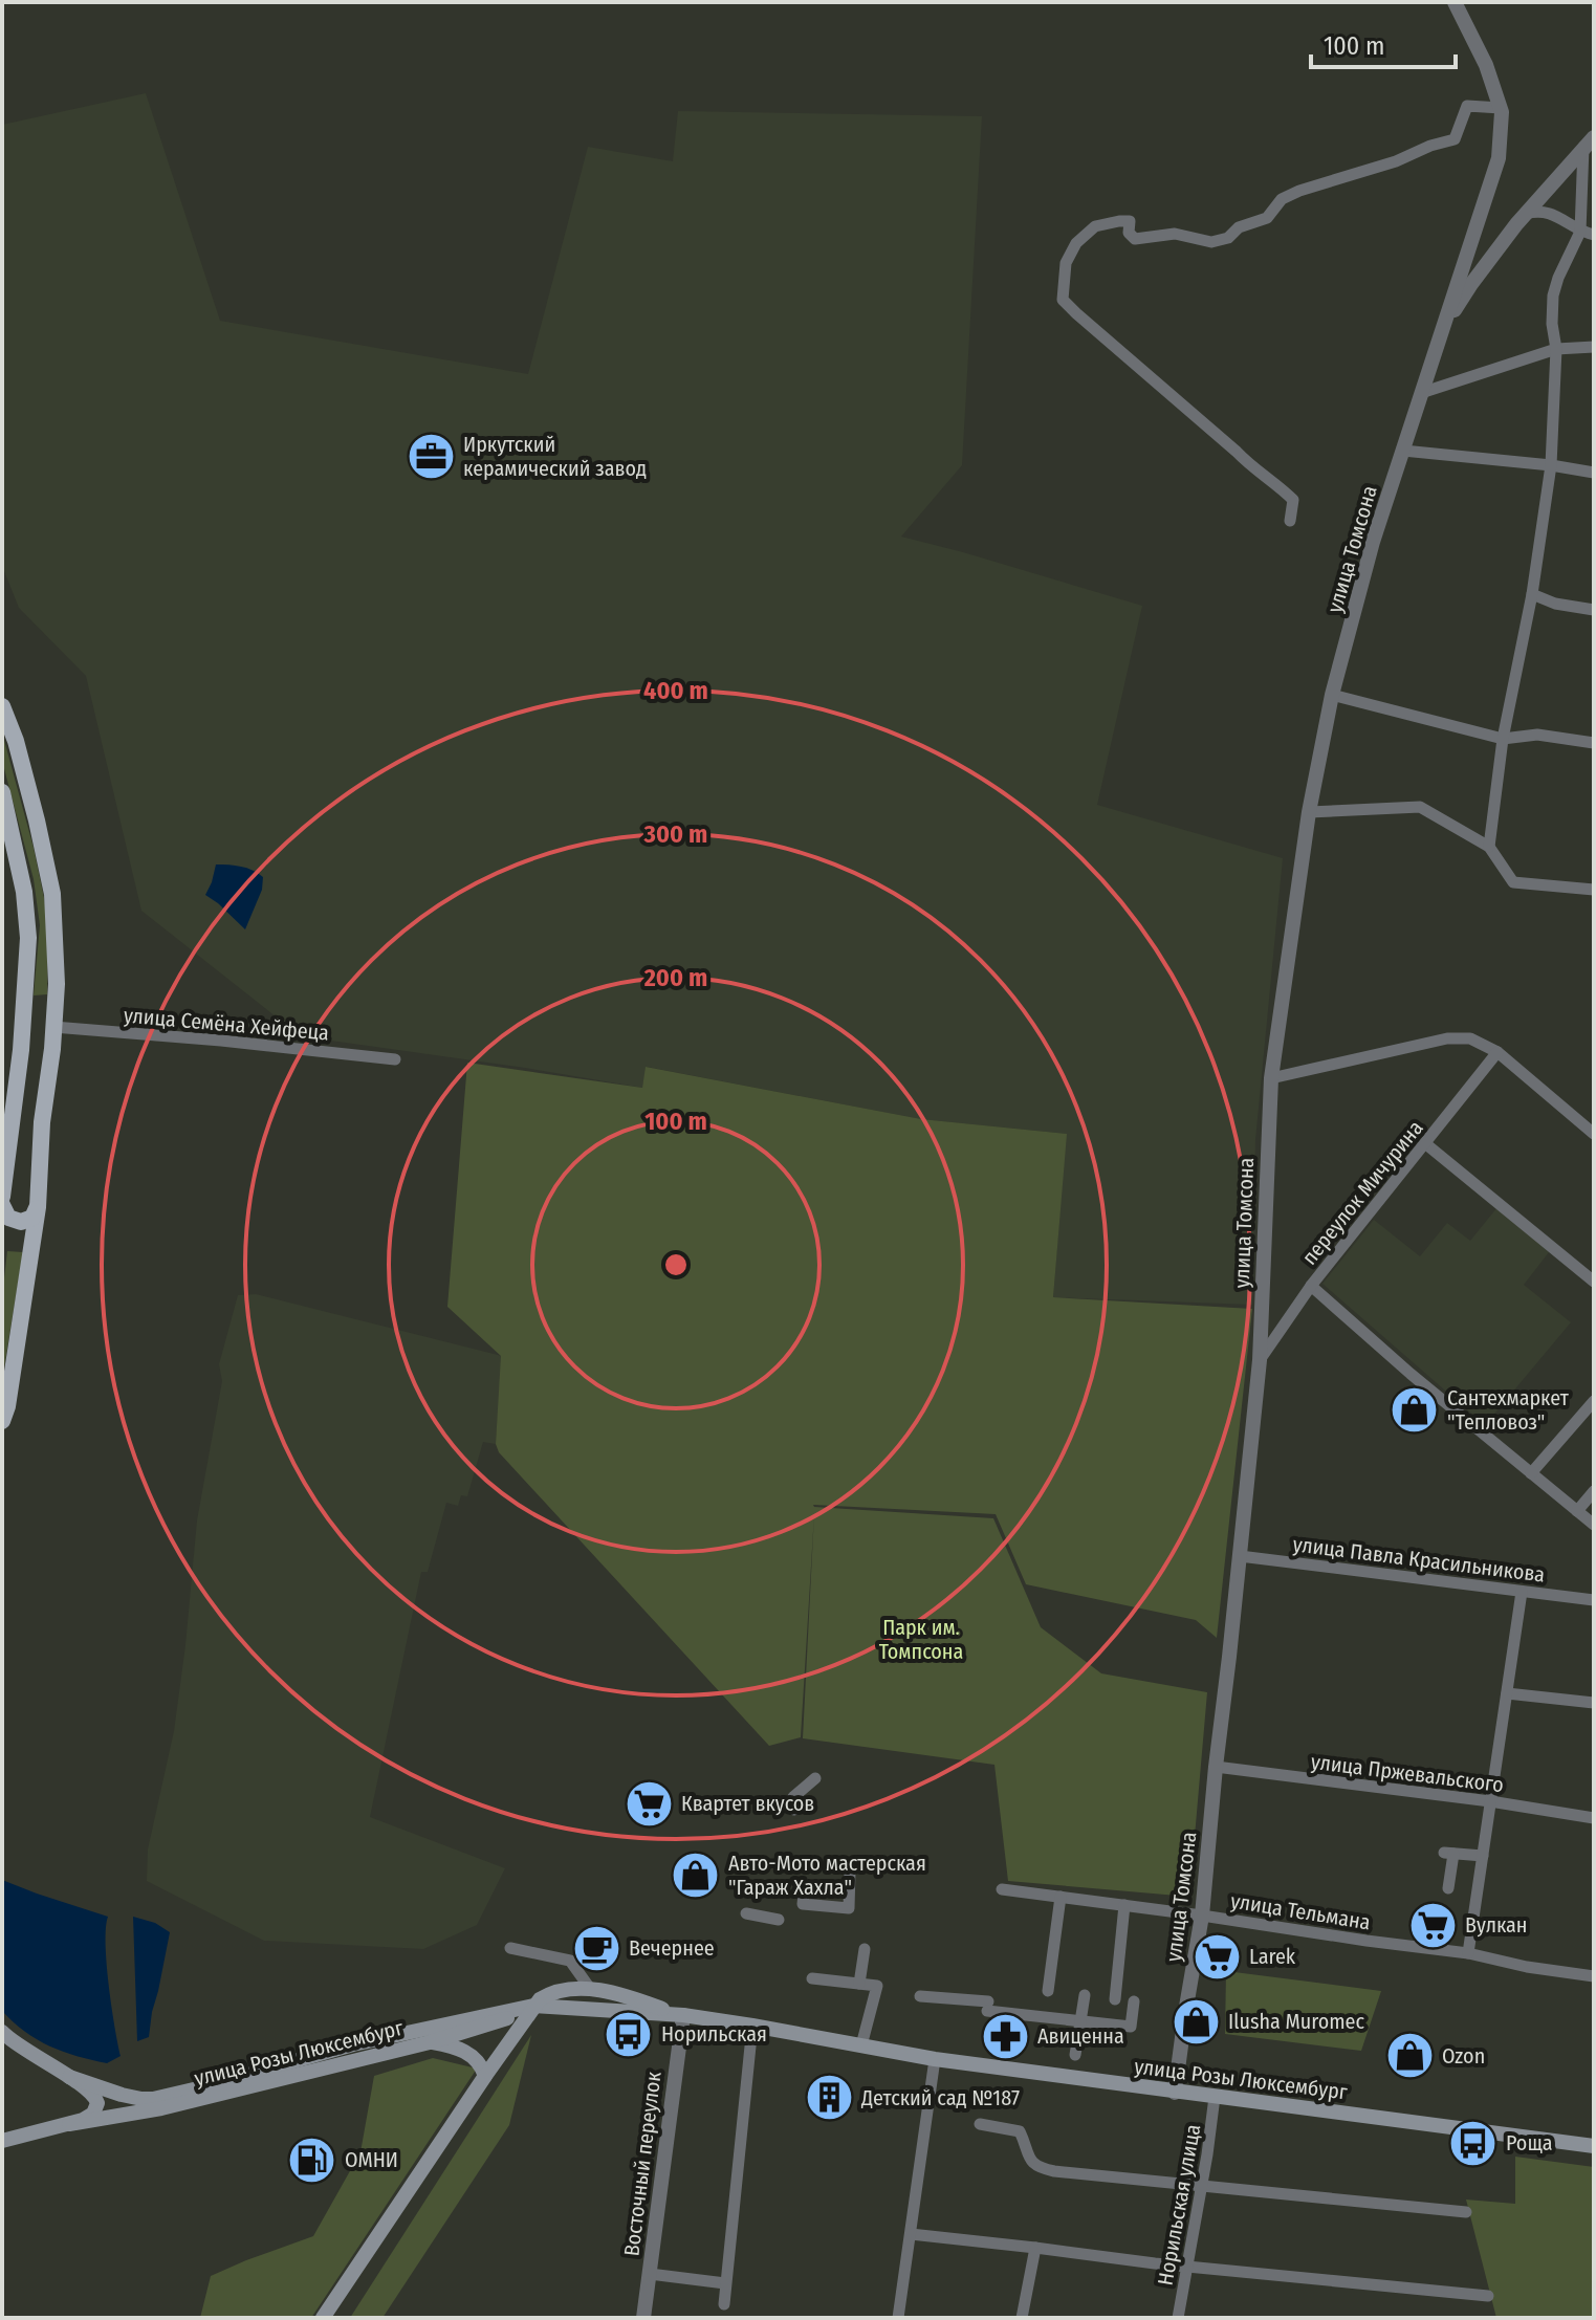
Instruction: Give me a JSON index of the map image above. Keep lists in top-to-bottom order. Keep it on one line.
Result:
{"streets":{"main road":["улица Розы Люксембург"],"street":["улица Томсона","улица Семёна Хейфеца","переулок Мичурина","улица Павла Красильникова","улица Пржевальского","улица Тельмана","Восточный переулок","Норильская улица"]},"crossings":[["улица Томсона","переулок Мичурина"],["улица Томсона","улица Павла Красильникова"],["улица Томсона","улица Пржевальского"],["улица Томсона","улица Тельмана"],["улица Томсона","улица Розы Люксембург"],["улица Розы Люксембург","Восточный переулок"],["улица Розы Люксембург","Норильская улица"]],"parks":["Парк им. Томпсона"],"places":{"office":["Иркутский керамический завод"],"shop":["Сантехмаркет \"Тепловоз\"","Авто-Мото мастерская \"Гараж Хахла\"","Ilusha Muromec","Ozon"],"supermarket":["Квартет вкусов","Вулкан","Larek"],"cafe":["Вечернее"],"bus stop":["Норильская","Роща"],"pharmacy":["Авиценна"],"building":["Детский сад №187"],"fuel station":["ОМНИ"]},"scale_bar":"100 m","rings":["400 m","300 m","200 m","100 m"]}
